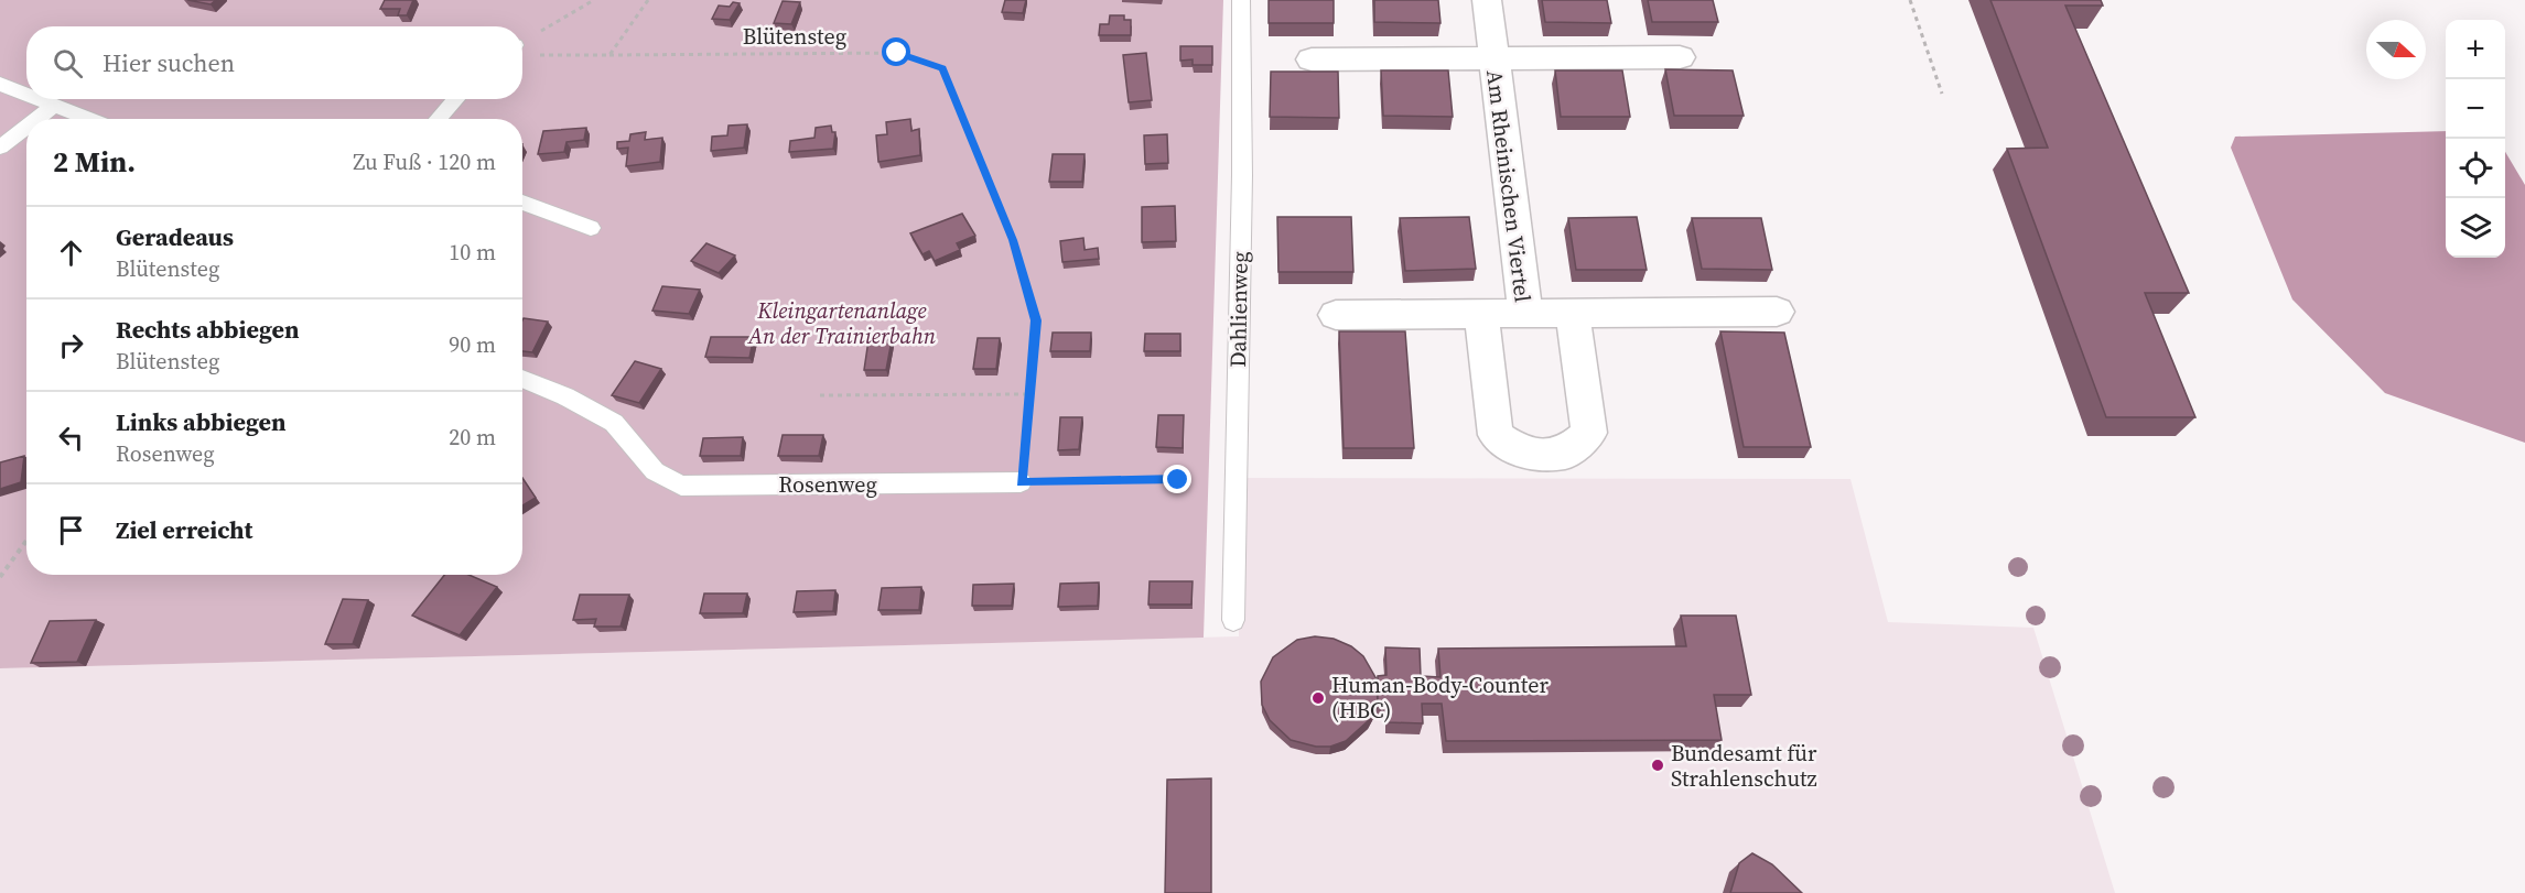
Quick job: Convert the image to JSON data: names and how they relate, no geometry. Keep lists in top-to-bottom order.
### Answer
{
  "streets": {
    "street": ["Am Rheinischen Viertel"],
    "lane": ["Dahlienweg", "Rosenweg"],
    "path": ["Blütensteg"]
  },
  "crossings": [
    ["Blütensteg", "Rosenweg"]
  ],
  "parks": ["Kleingartenanlage An der Trainierbahn"],
  "places": ["Human-Body-Counter (HBC)", "Bundesamt für Strahlenschutz"],
  "north": "right",
  "page": {
    "map_buttons": ["+", "−"],
    "search": "Hier suchen",
    "heading": ["2 Min.", "Zu Fuß · 120 m"],
    "list": [
      ["Geradeaus", "Blütensteg", "10 m"],
      ["Rechts abbiegen", "Blütensteg", "90 m"],
      ["Links abbiegen", "Rosenweg", "20 m"],
      "Ziel erreicht"
    ]
  }
}
